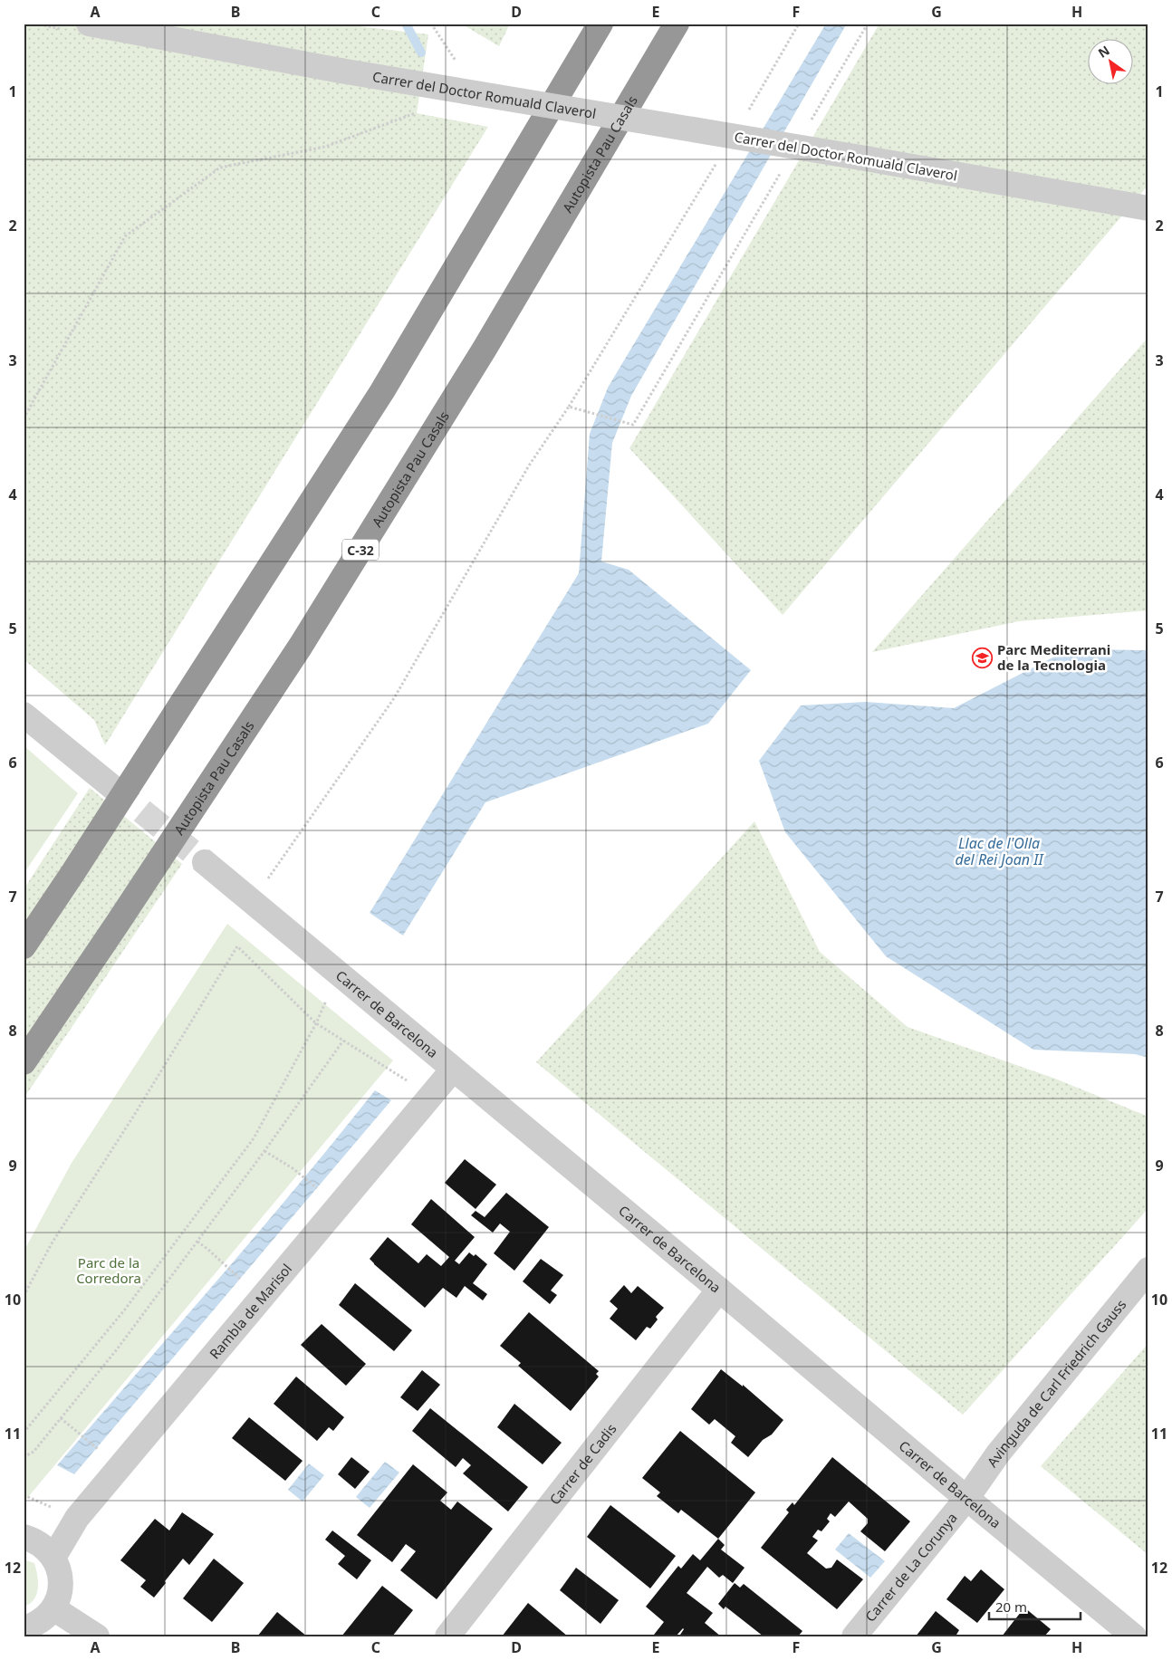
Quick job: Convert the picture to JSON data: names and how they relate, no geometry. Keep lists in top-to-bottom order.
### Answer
{
  "streets": {
    "highway": ["Autopista Pau Casals", "C-32"],
    "street": [
      "Carrer del Doctor Romuald Claverol",
      "Carrer de Barcelona",
      "Rambla de Marisol",
      "Avinguda de Carl Friedrich Gauss",
      "Carrer de Cadis",
      "Carrer de La Corunya"
    ]
  },
  "crossings": [
    ["Carrer de Barcelona", "Rambla de Marisol"],
    ["Carrer de Barcelona", "Avinguda de Carl Friedrich Gauss"],
    ["Carrer de Barcelona", "Carrer de Cadis"],
    ["Carrer de Barcelona", "Carrer de La Corunya"],
    ["Avinguda de Carl Friedrich Gauss", "Carrer de La Corunya"]
  ],
  "water": ["Llac de l'Olla del Rei Joan II"],
  "parks": ["Parc de la Corredora"],
  "places": {
    "school or university": ["Parc Mediterrani de la Tecnologia"]
  },
  "scale_bar": "20 m",
  "north": "top left",
  "grid": {
    "columns": [
      "A",
      "B",
      "C",
      "D",
      "E",
      "F",
      "G",
      "H"
    ],
    "rows": [
      "1",
      "2",
      "3",
      "4",
      "5",
      "6",
      "7",
      "8",
      "9",
      "10",
      "11",
      "12"
    ]
  }
}
